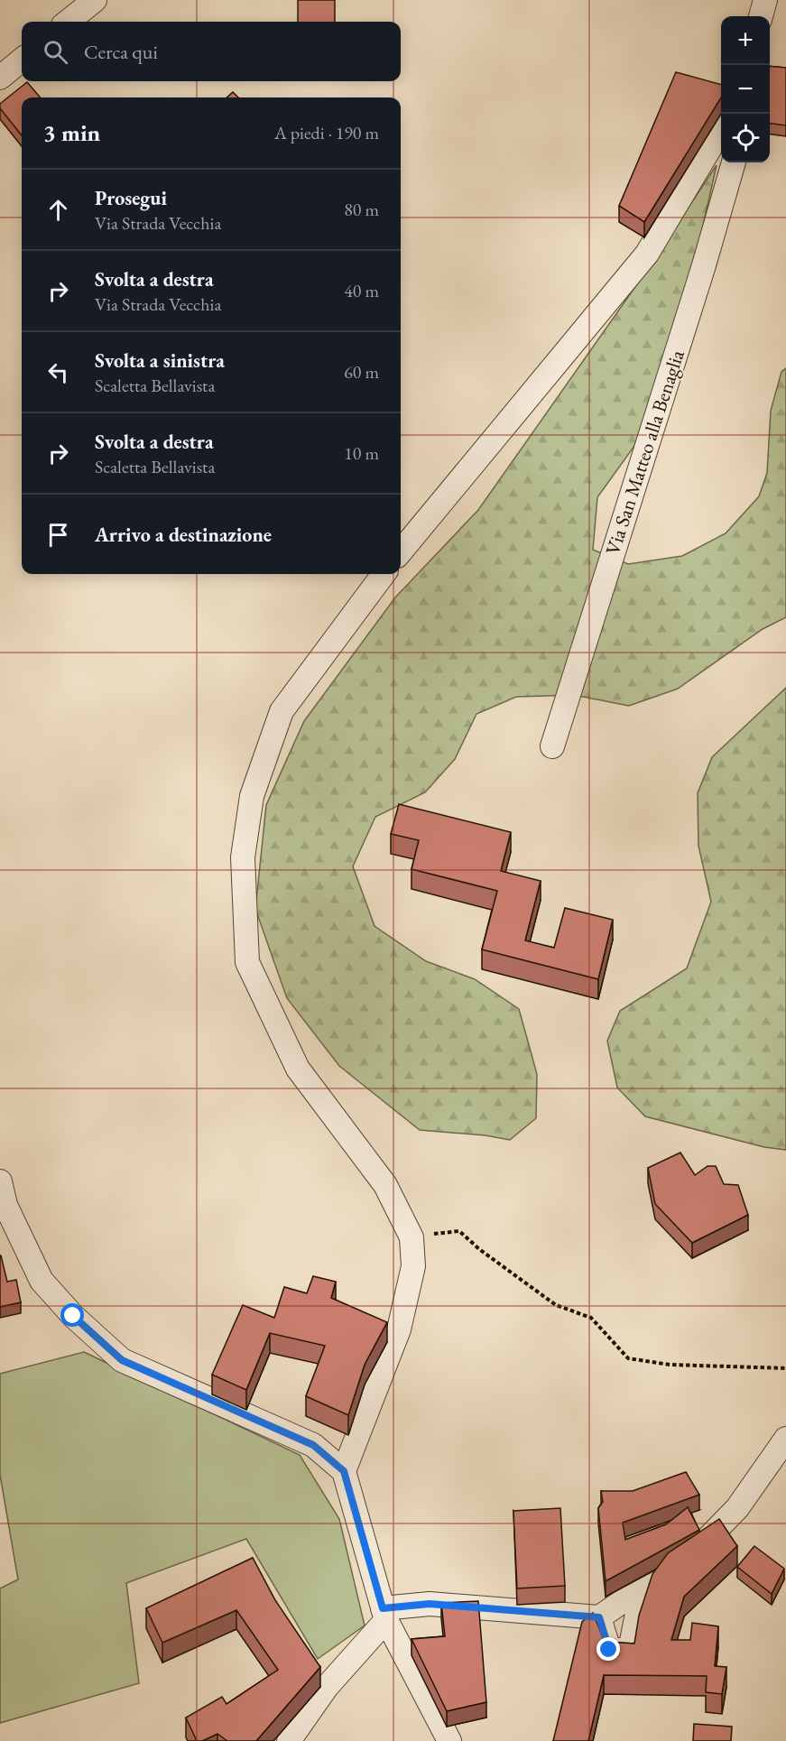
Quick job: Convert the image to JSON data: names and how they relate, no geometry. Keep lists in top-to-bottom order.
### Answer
{
  "streets": {
    "street": ["Via San Matteo alla Benaglia"]
  },
  "page": {
    "map_buttons": ["+", "−"],
    "search": "Cerca qui",
    "heading": ["3 min", "A piedi · 190 m"],
    "list": [
      ["Prosegui", "Via Strada Vecchia", "80 m"],
      ["Svolta a destra", "Via Strada Vecchia", "40 m"],
      ["Svolta a sinistra", "Scaletta Bellavista", "60 m"],
      ["Svolta a destra", "Scaletta Bellavista", "10 m"],
      "Arrivo a destinazione"
    ]
  }
}
